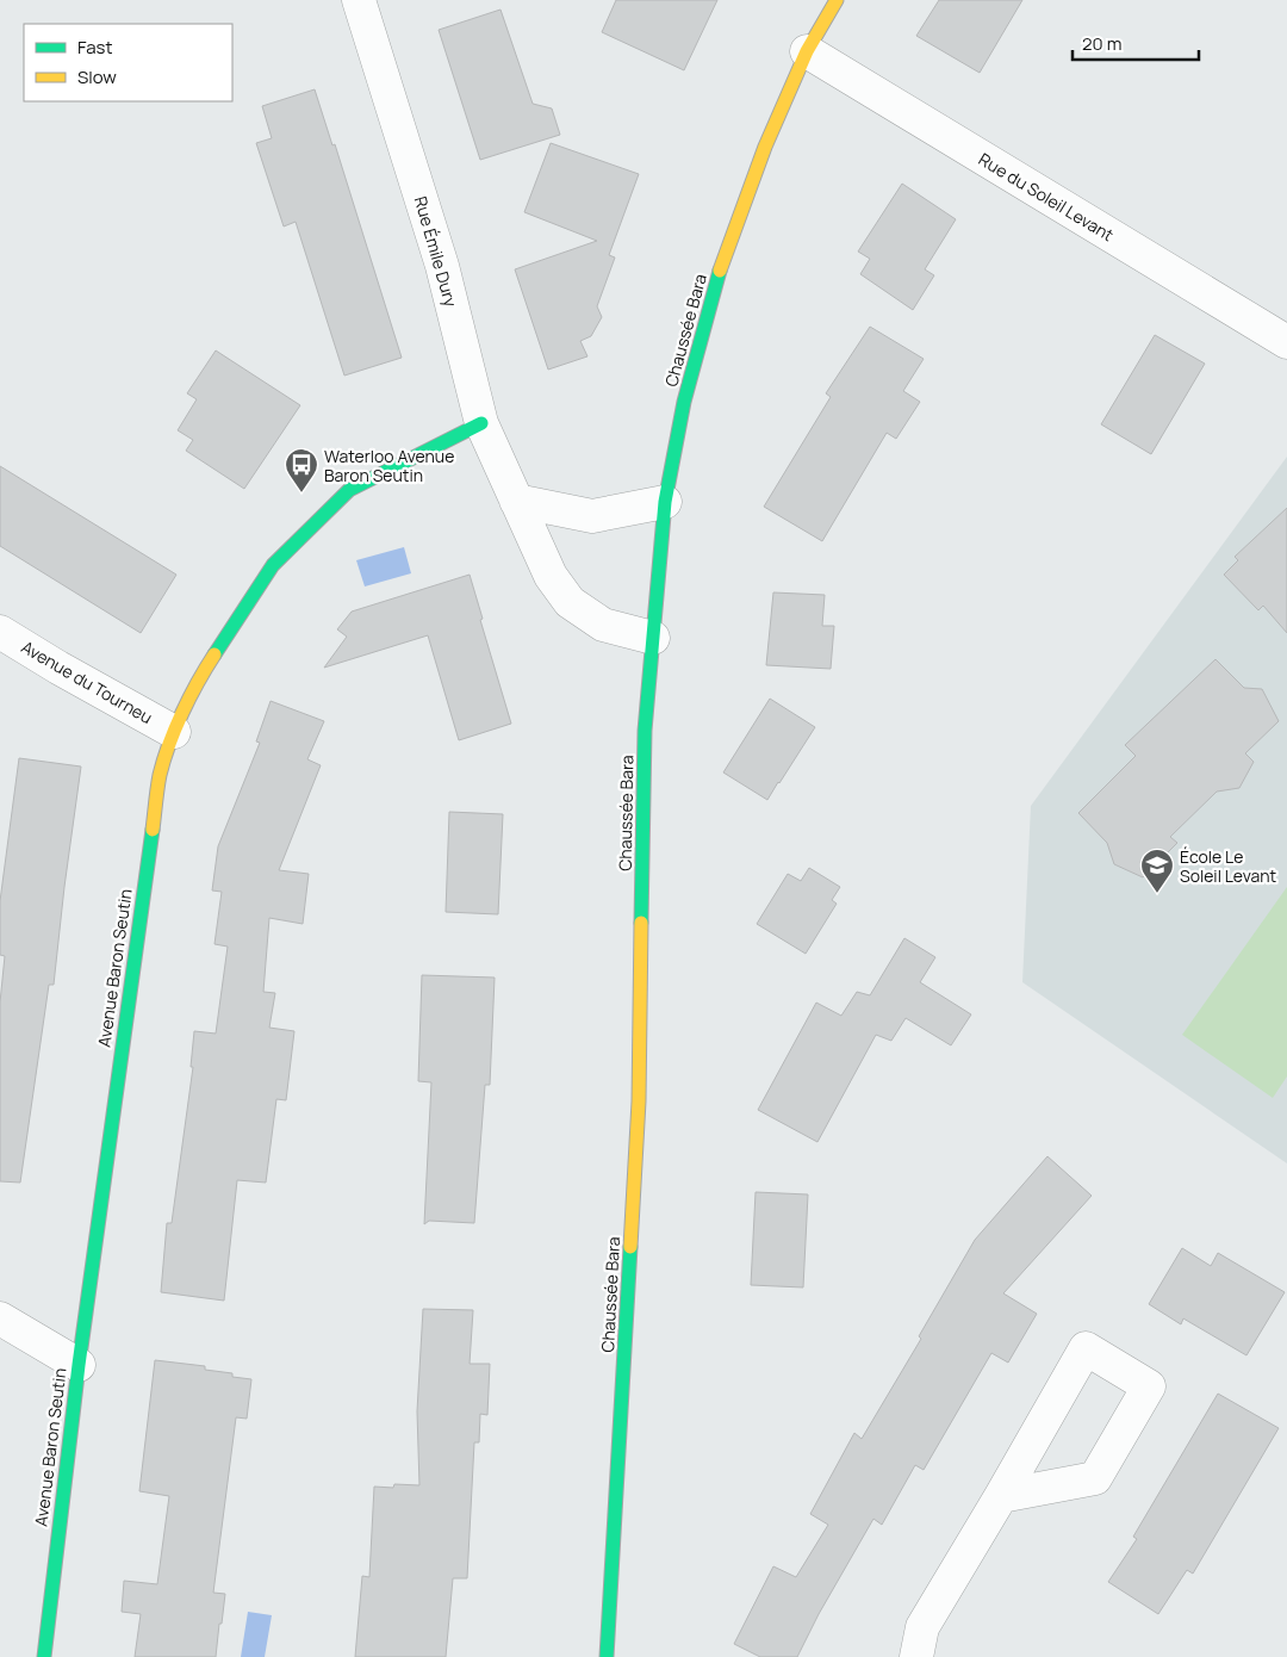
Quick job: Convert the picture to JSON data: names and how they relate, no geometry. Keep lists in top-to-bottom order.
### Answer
{
  "streets": {
    "main road": ["Chaussée Bara", "Avenue Baron Seutin"],
    "street": ["Rue du Soleil Levant", "Rue Émile Dury", "Avenue du Tourneu"]
  },
  "crossings": [
    ["Rue du Soleil Levant", "Chaussée Bara"],
    ["Rue Émile Dury", "Chaussée Bara"],
    ["Rue Émile Dury", "Avenue Baron Seutin"],
    ["Avenue du Tourneu", "Avenue Baron Seutin"]
  ],
  "places": {
    "bus stop": ["Waterloo Avenue Baron Seutin"],
    "school or university": ["École Le Soleil Levant"]
  },
  "legend": ["Fast", "Slow"],
  "scale_bar": "20 m"
}
